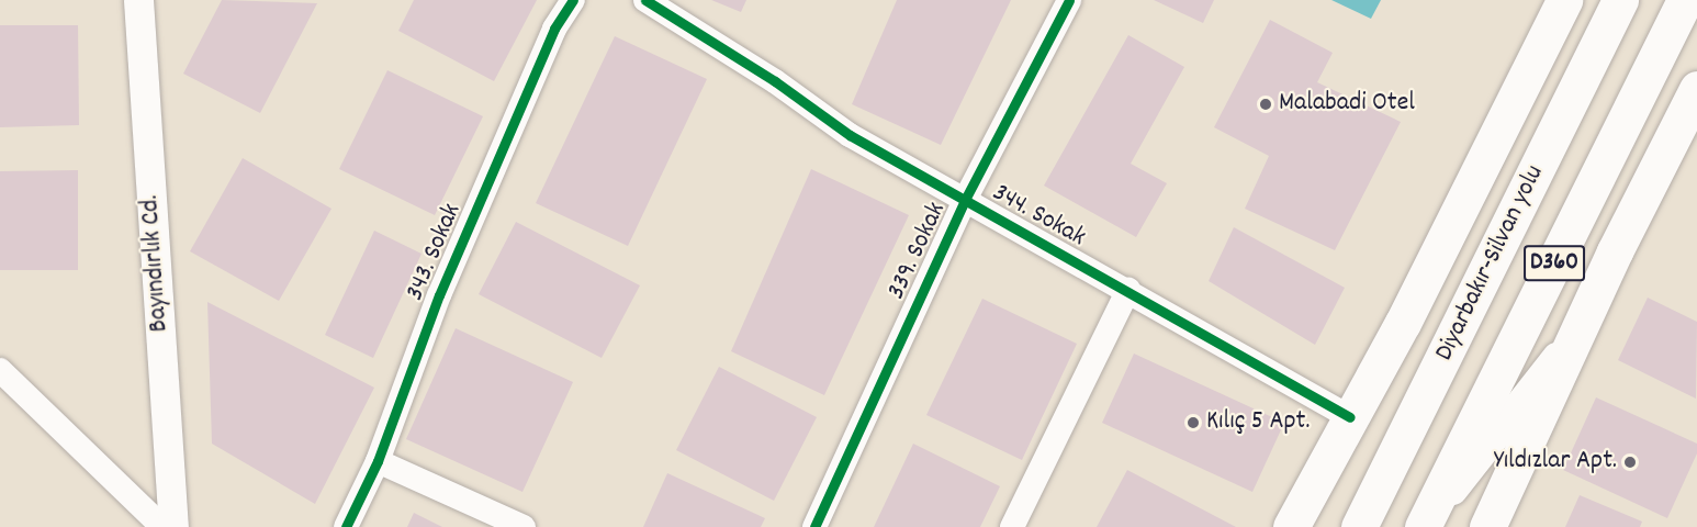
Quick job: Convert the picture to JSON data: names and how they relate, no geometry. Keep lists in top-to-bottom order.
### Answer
{
  "streets": {
    "highway": ["Diyarbakır-Silvan yolu", "D360"],
    "street": [
      "344. Sokak",
      "339. Sokak",
      "343. Sokak",
      "Bayındırlık Cd."
    ]
  },
  "crossings": [
    ["344. Sokak", "339. Sokak"]
  ],
  "places": ["Malabadi Otel", "Kılıç 5 Apt.", "Yıldızlar Apt."]
}
